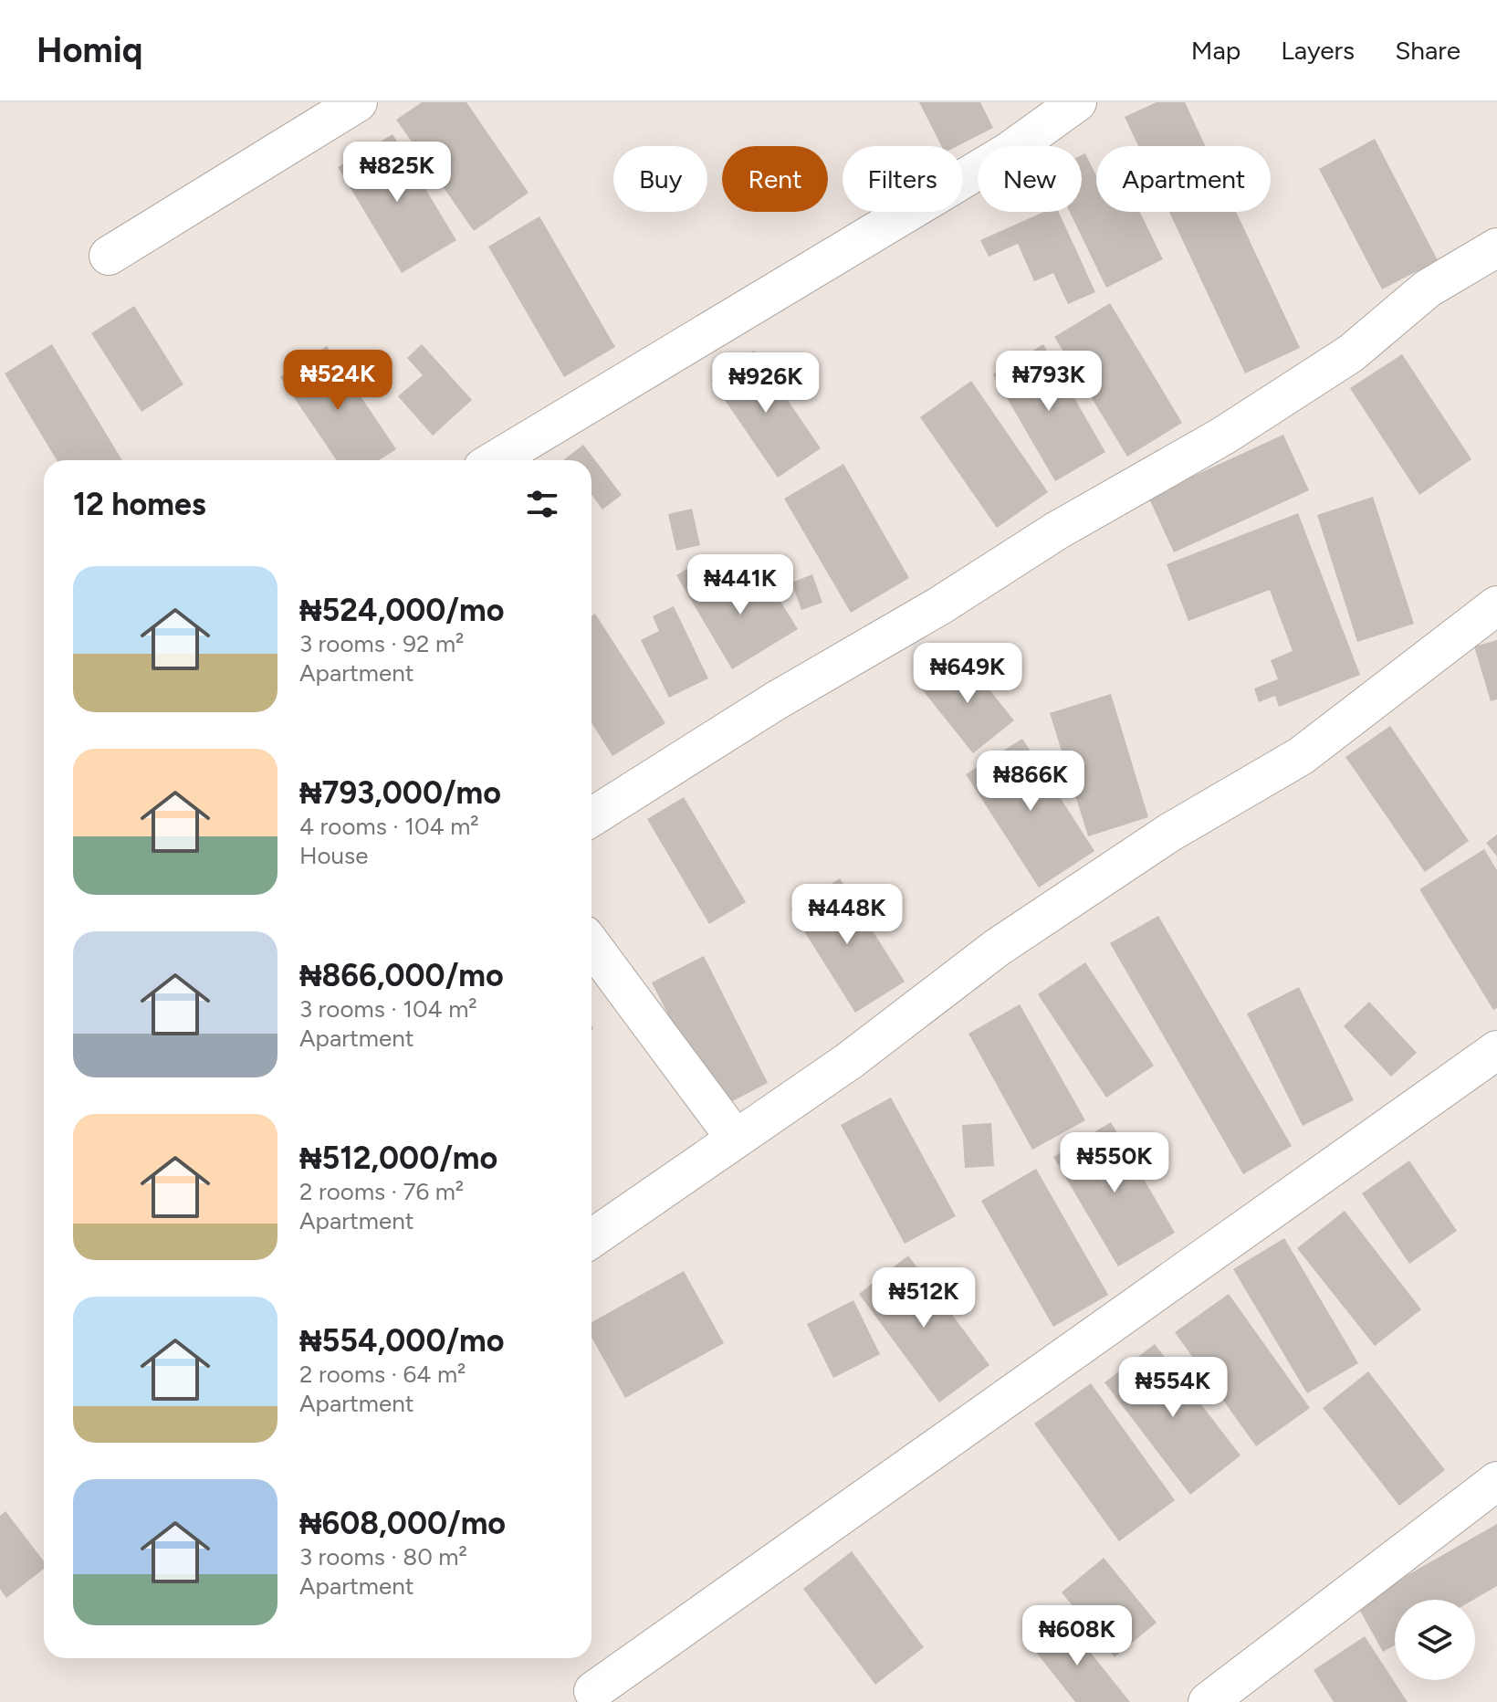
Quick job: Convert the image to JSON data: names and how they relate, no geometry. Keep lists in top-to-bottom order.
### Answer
{
  "page": {
    "header": "Homiq",
    "nav": ["Map", "Layers", "Share"],
    "price": [
      "₦825K",
      "₦524K",
      "₦793K",
      "₦926K",
      "₦441K",
      "₦649K",
      "₦866K",
      "₦448K",
      "₦550K",
      "₦512K",
      "₦554K",
      "₦608K"
    ],
    "chip": [
      "Buy",
      "Rent",
      "Filters",
      "New",
      "Apartment"
    ],
    "heading": "12 homes",
    "list": [
      {
        "name": "₦524,000/mo",
        "note": "3 rooms · 92 m² · Apartment"
      },
      {
        "name": "₦793,000/mo",
        "note": "4 rooms · 104 m² · House"
      },
      {
        "name": "₦866,000/mo",
        "note": "3 rooms · 104 m² · Apartment"
      },
      {
        "name": "₦512,000/mo",
        "note": "2 rooms · 76 m² · Apartment"
      },
      {
        "name": "₦554,000/mo",
        "note": "2 rooms · 64 m² · Apartment"
      },
      {
        "name": "₦608,000/mo",
        "note": "3 rooms · 80 m² · Apartment"
      }
    ]
  }
}
